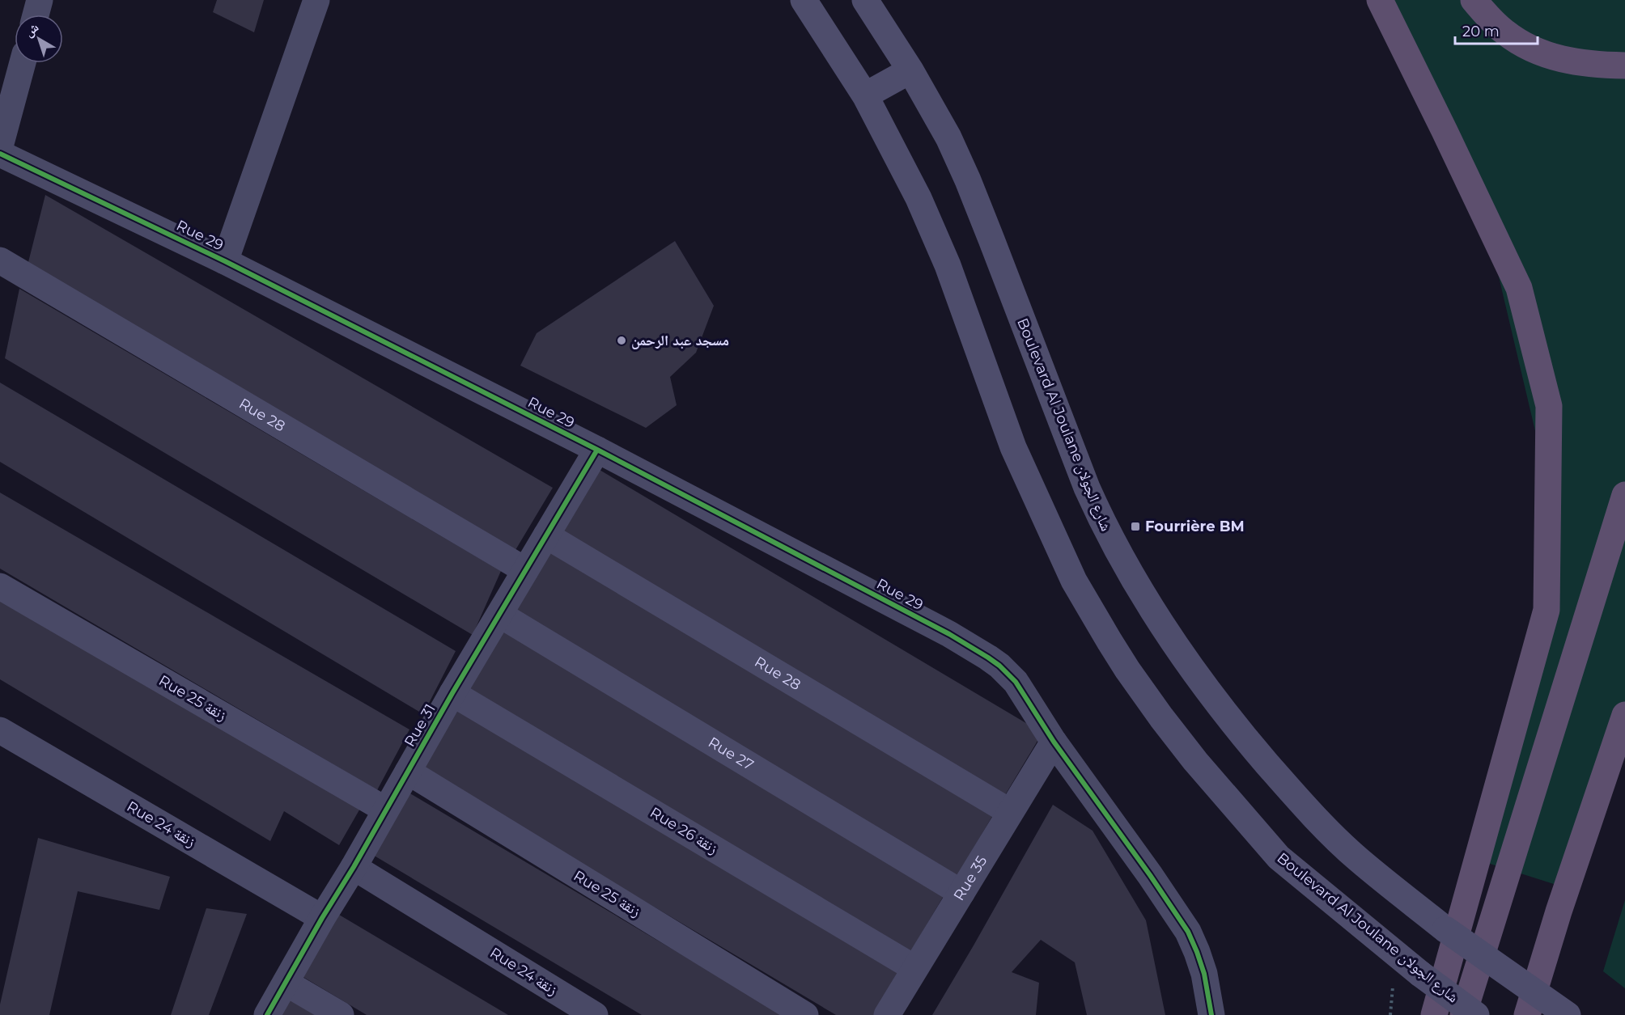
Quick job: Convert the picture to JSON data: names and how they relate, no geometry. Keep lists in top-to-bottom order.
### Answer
{
  "streets": {
    "main road": ["Boulevard Al Joulane شارع الجولان"],
    "street": [
      "Rue 29",
      "Rue 28",
      "Rue 25 زنقة",
      "Rue 31",
      "Rue 27",
      "Rue 24 زنقة",
      "Rue 26 زنقة",
      "Rue 35"
    ]
  },
  "crossings": [
    ["Rue 29", "Rue 31"],
    ["Rue 29", "Rue 35"],
    ["Rue 28", "Rue 31"],
    ["Rue 28", "Rue 35"],
    ["Rue 25 زنقة", "Rue 31"],
    ["Rue 31", "Rue 27"],
    ["Rue 31", "Rue 24 زنقة"],
    ["Rue 31", "Rue 26 زنقة"],
    ["Rue 27", "Rue 35"],
    ["Rue 26 زنقة", "Rue 35"]
  ],
  "places": {
    "other": ["مسجد عبد الرحمن"],
    "transit": ["Fourrière BM"]
  },
  "scale_bar": "20 m",
  "north": "top left"
}
